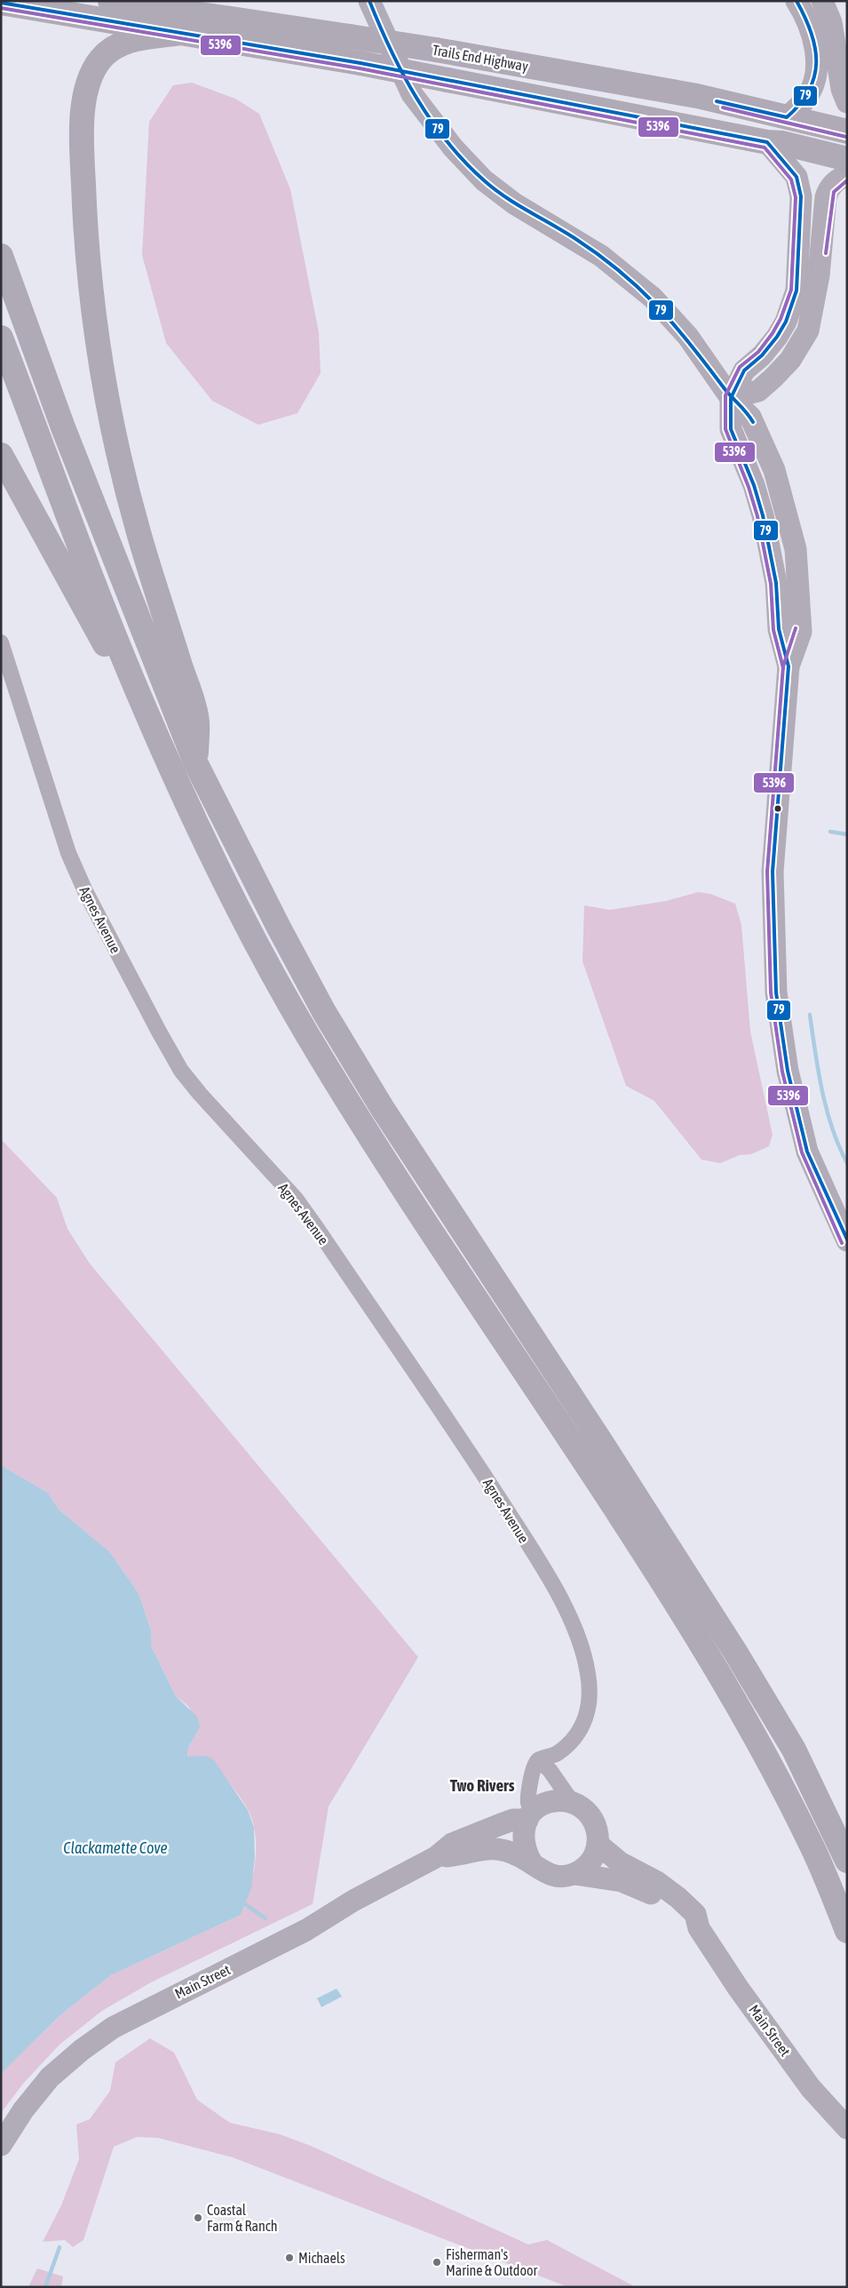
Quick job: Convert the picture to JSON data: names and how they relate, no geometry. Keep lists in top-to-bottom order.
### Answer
{
  "streets": {
    "highway": ["Trails End Highway"],
    "main road": ["Main Street"],
    "street": ["Agnes Avenue"]
  },
  "districts": ["Two Rivers"],
  "water": ["Clackamette Cove"],
  "places": ["Coastal Farm & Ranch", "Michaels", "Fisherman's Marine & Outdoor"],
  "lines": ["transit line 79", "transit line 5396"]
}
